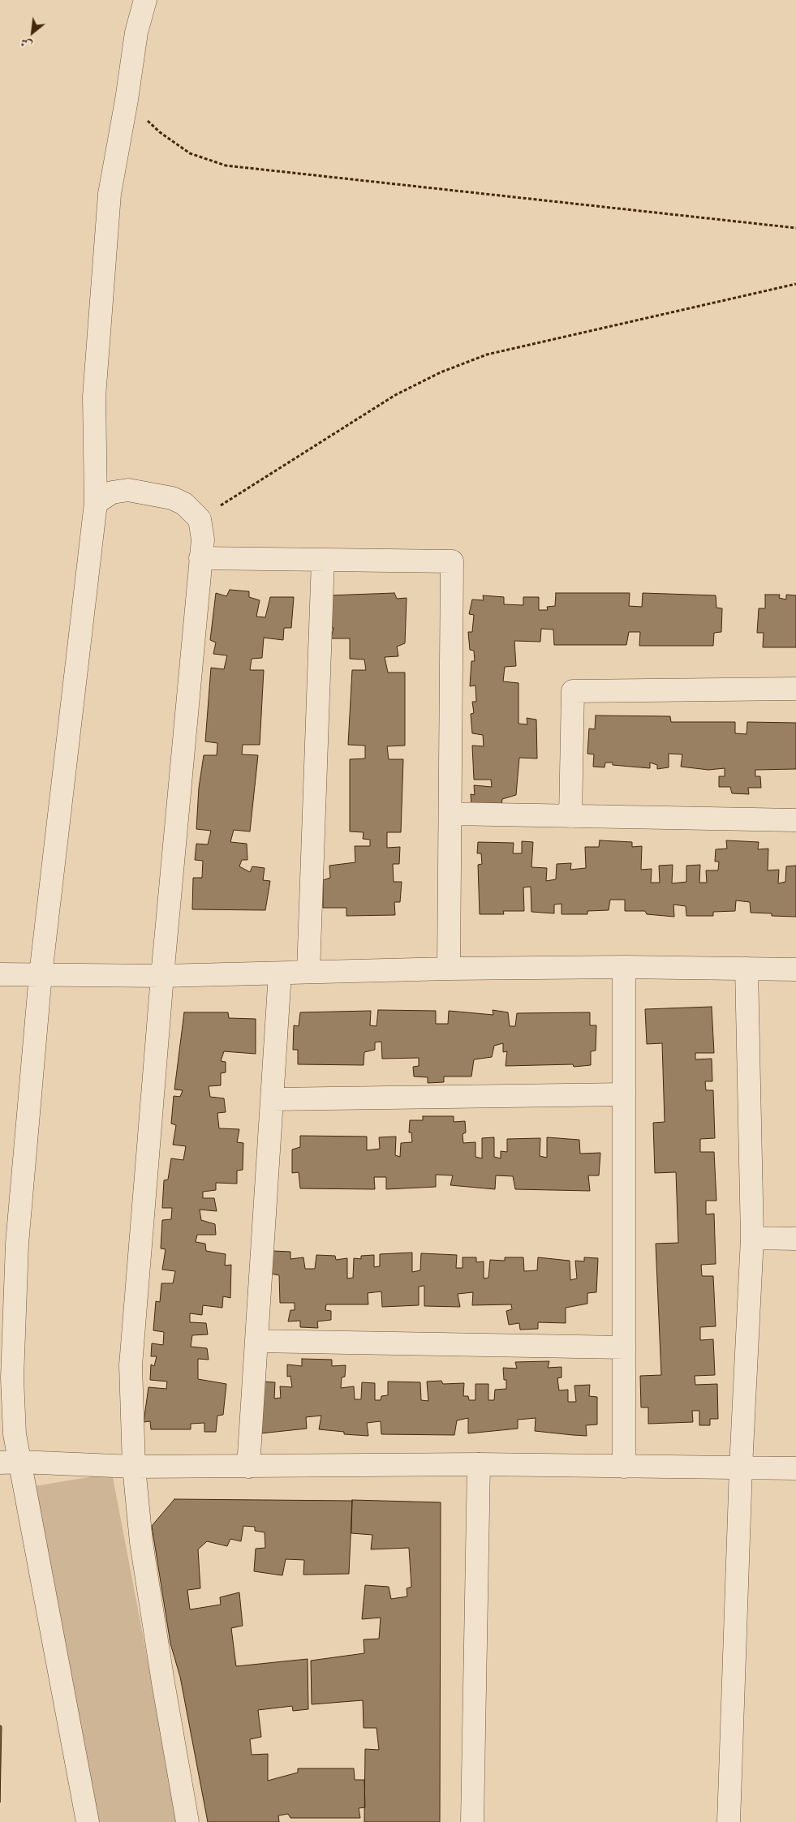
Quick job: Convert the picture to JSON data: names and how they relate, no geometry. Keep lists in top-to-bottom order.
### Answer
{
  "north": "bottom left"
}
